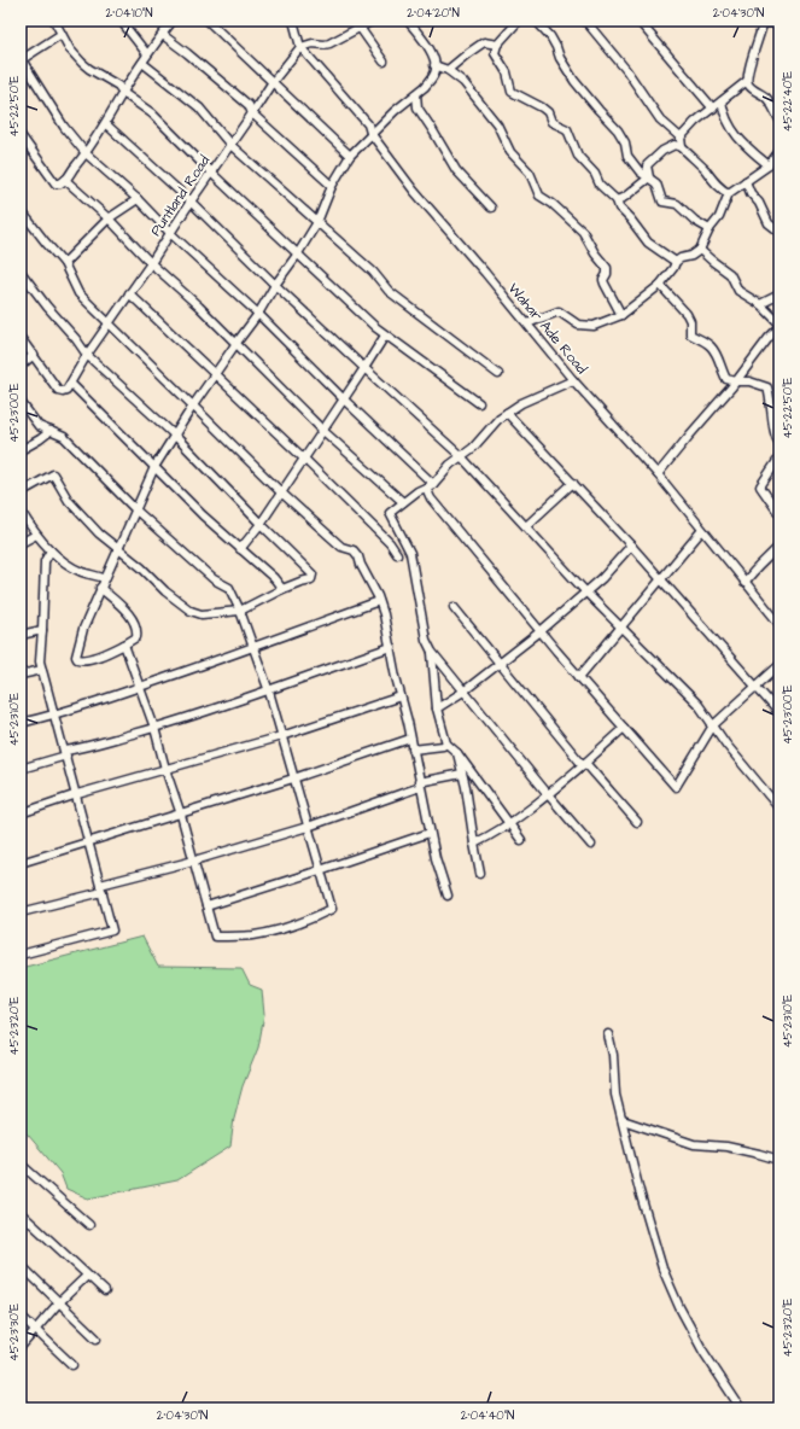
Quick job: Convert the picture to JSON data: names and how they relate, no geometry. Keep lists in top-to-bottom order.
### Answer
{
  "streets": {
    "street": ["Puntland Road", "Wahar Ade Road"]
  },
  "crossings": [
    ["Puntland Road", "Wahar Ade Road"]
  ],
  "coordinates": [
    "2°04'10\"N",
    "2°04'20\"N",
    "2°04'30\"N",
    "45°22'40\"E",
    "45°22'50\"E",
    "45°23'00\"E",
    "45°23'10\"E",
    "45°23'20\"E",
    "45°23'30\"E",
    "2°04'40\"N"
  ]
}
